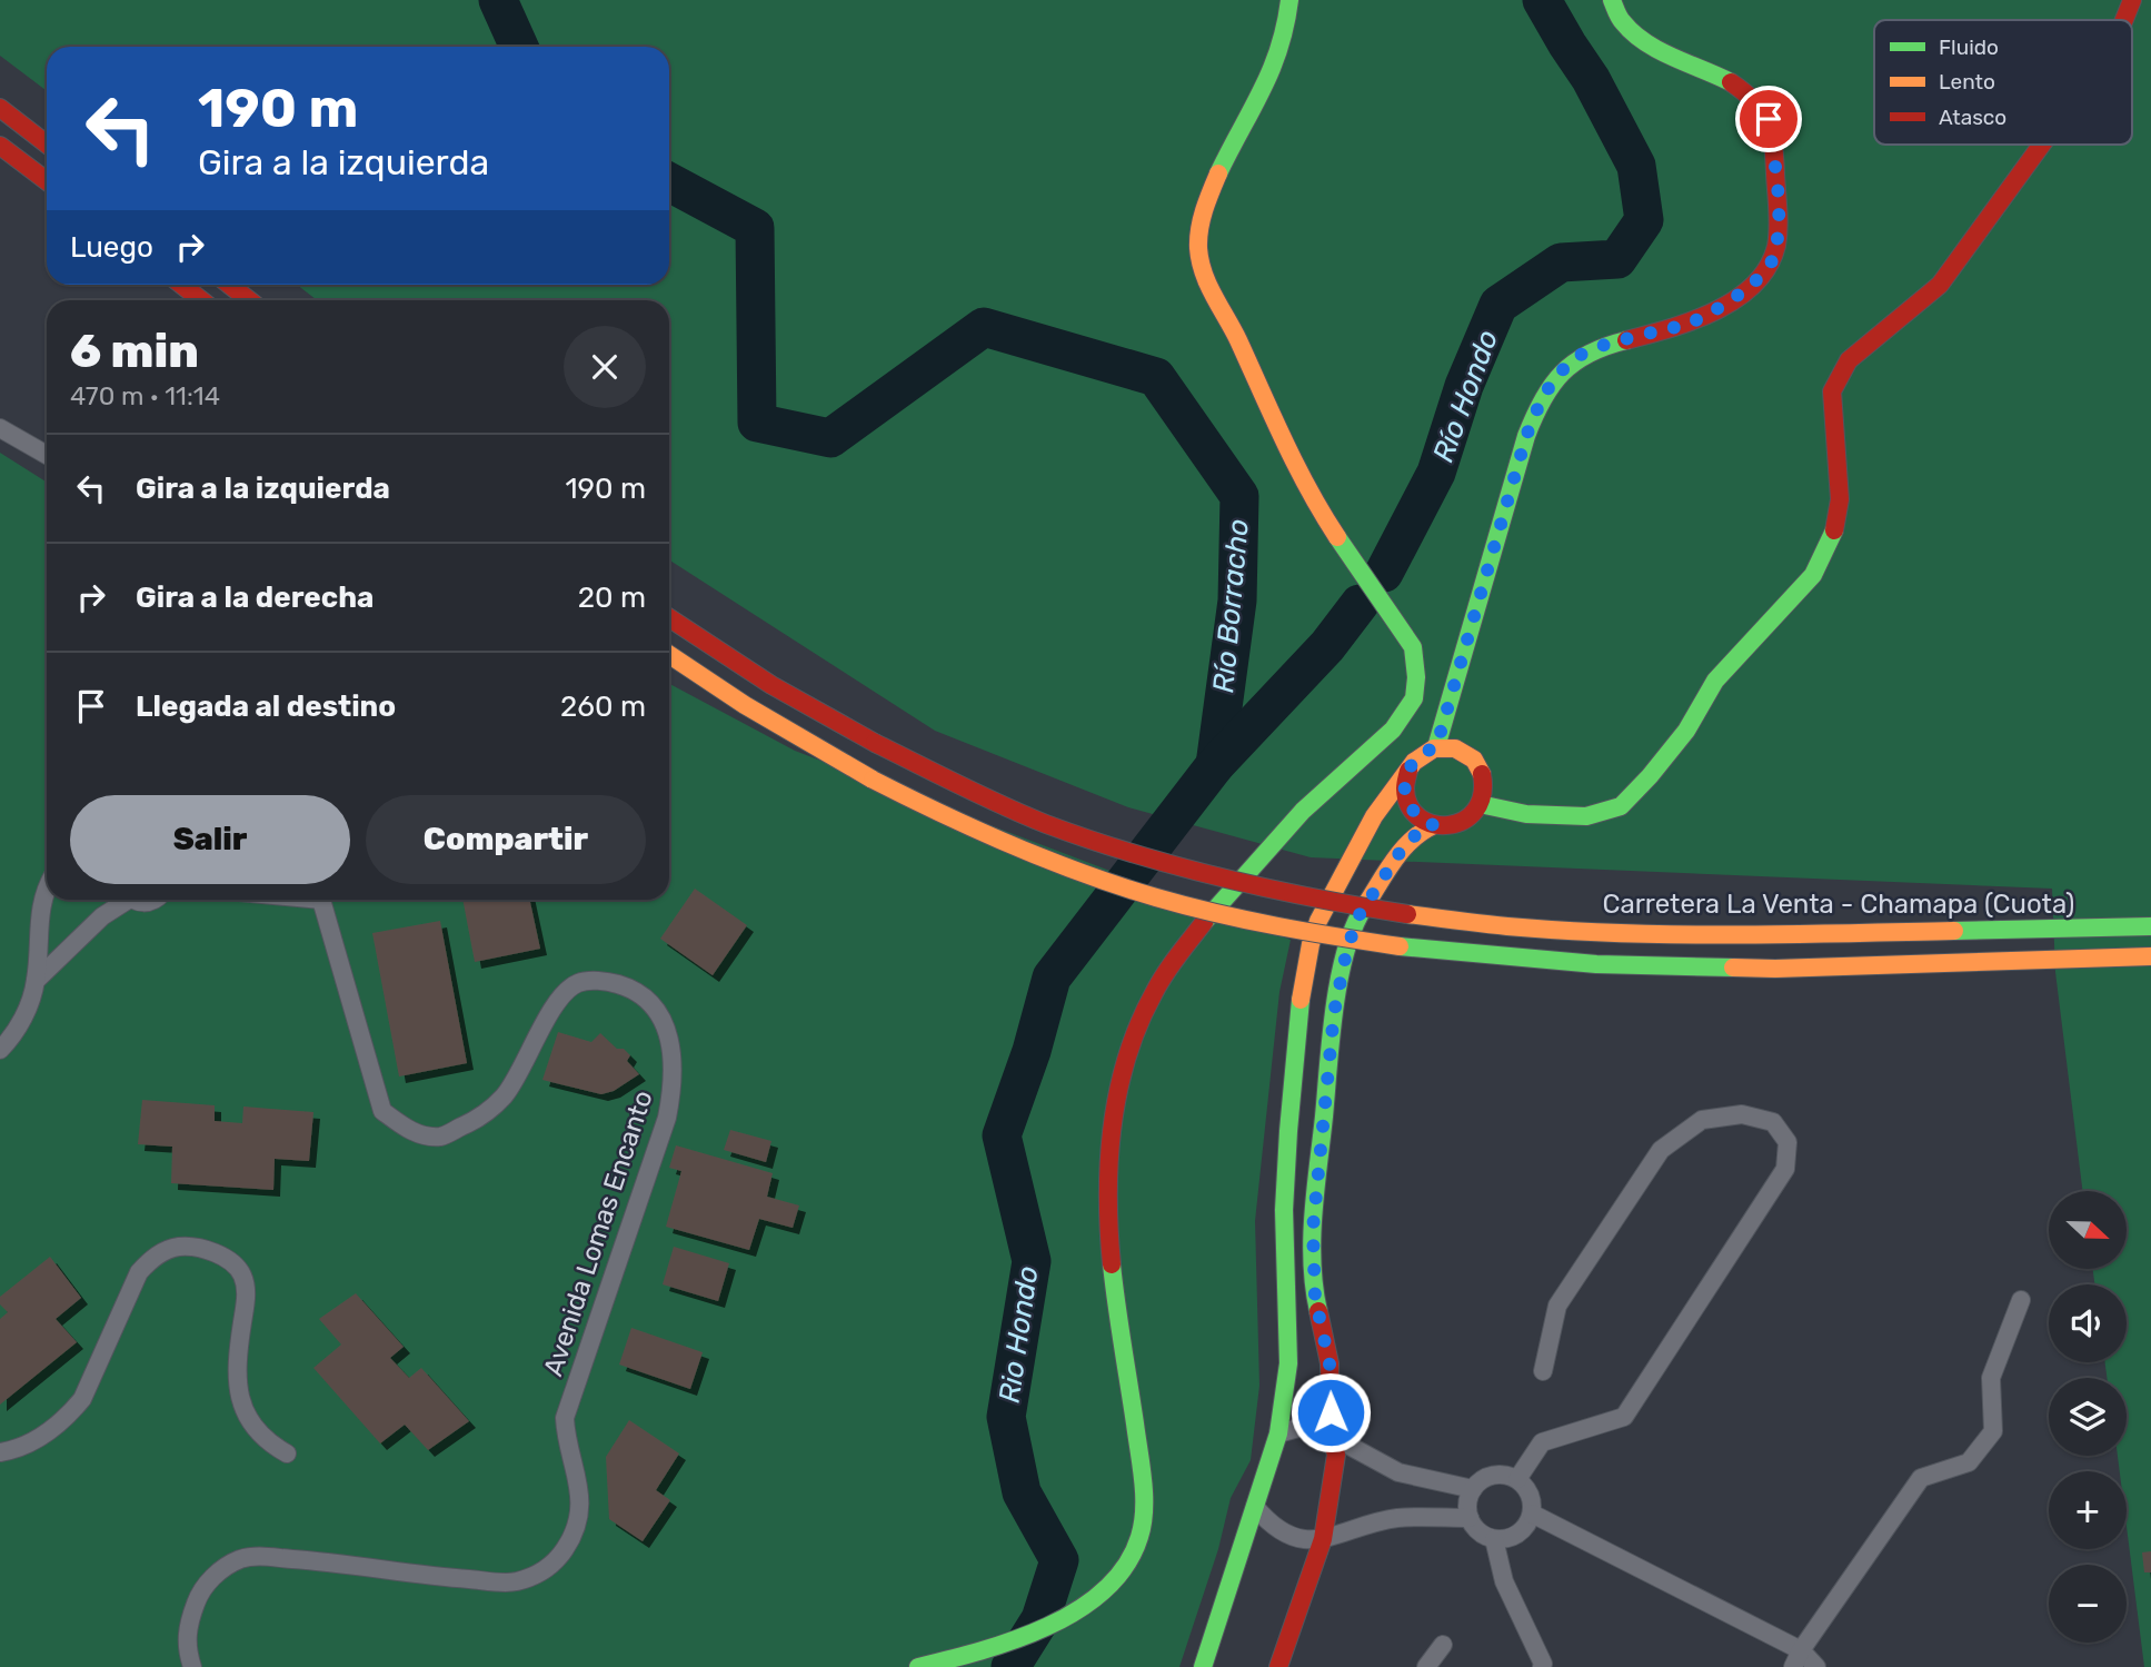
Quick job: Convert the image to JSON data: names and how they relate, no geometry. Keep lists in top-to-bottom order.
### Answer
{
  "streets": {
    "main road": ["Carretera La Venta - Chamapa (Cuota)"],
    "street": ["Avenida Lomas Encanto"]
  },
  "water": ["Río Hondo", "Río Borracho", "Rio Hondo"],
  "legend": ["Fluido", "Lento", "Atasco"],
  "north": "right",
  "page": {
    "turn": ["190 m", "Gira a la izquierda"],
    "then": "Luego",
    "heading": ["6 min", "470 m · 11:14"],
    "list": [
      {
        "name": "Gira a la izquierda",
        "value": "190 m"
      },
      {
        "name": "Gira a la derecha",
        "value": "20 m"
      },
      {
        "name": "Llegada al destino",
        "value": "260 m"
      }
    ],
    "buttons": ["Salir", "Compartir"],
    "map_buttons": ["+", "−"]
  }
}
